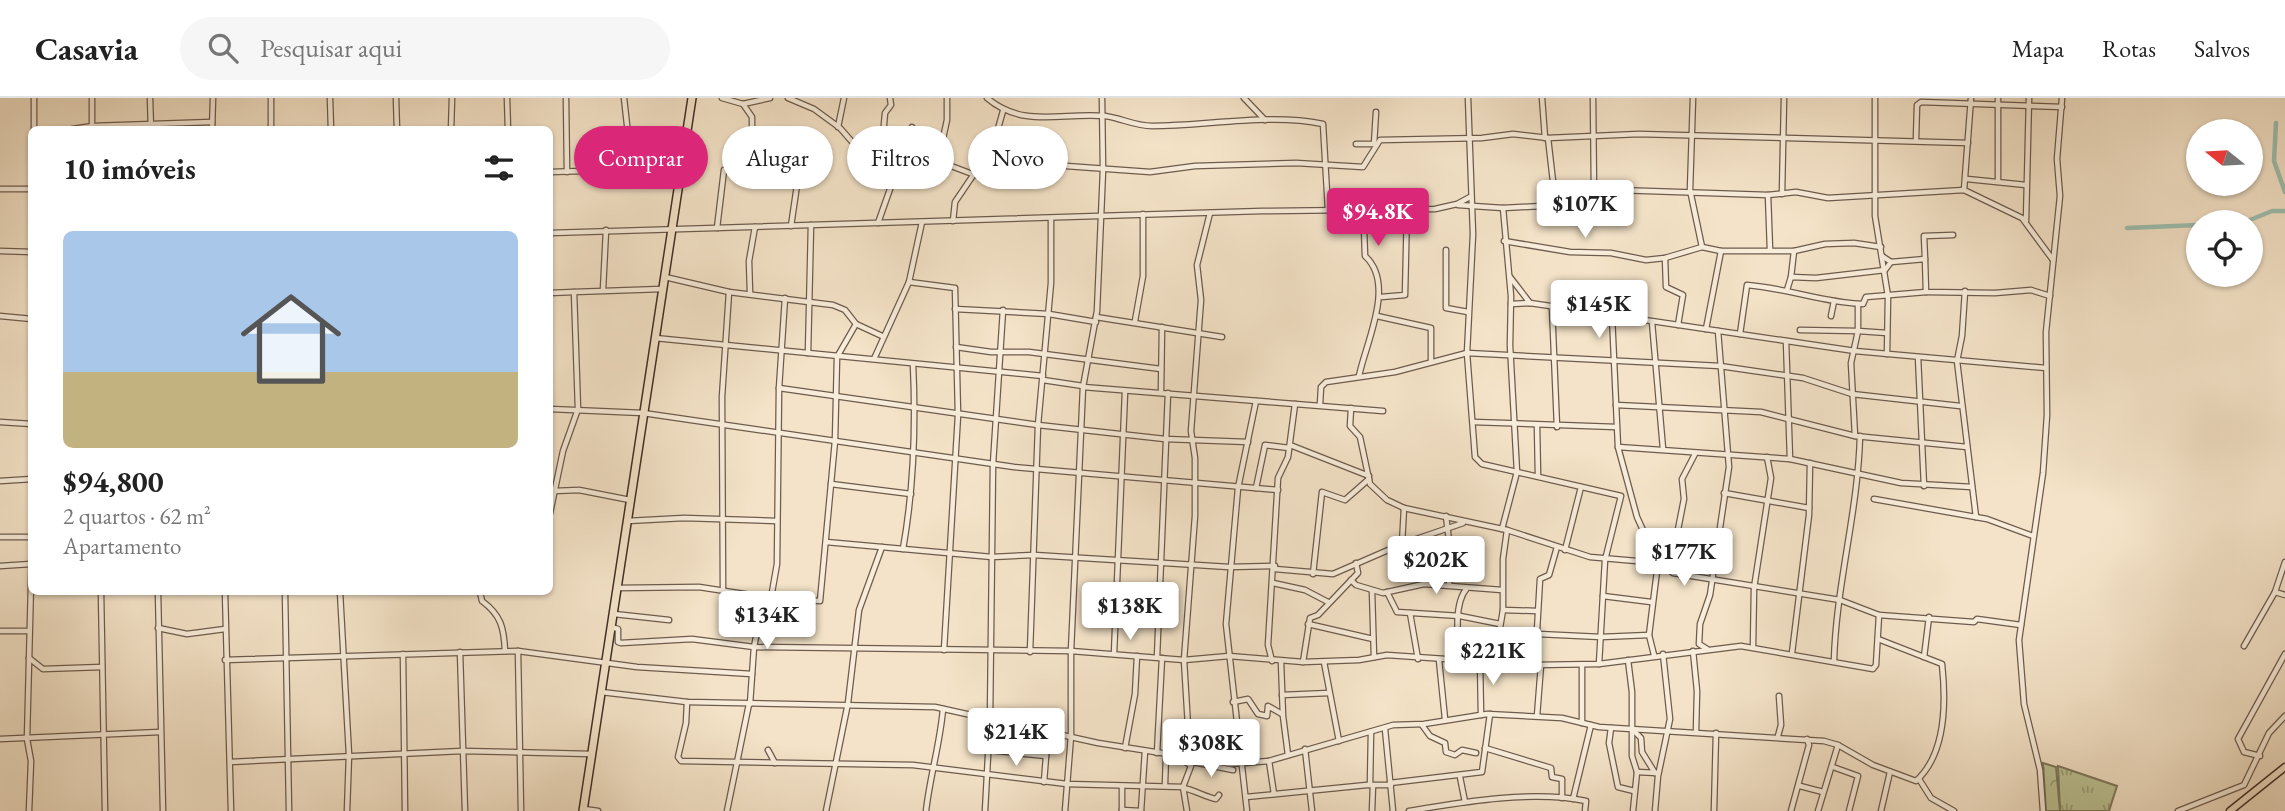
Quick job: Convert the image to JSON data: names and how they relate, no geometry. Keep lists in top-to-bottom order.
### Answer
{
  "north": "left",
  "page": {
    "header": "Casavia",
    "search": "Pesquisar aqui",
    "nav": ["Mapa", "Rotas", "Salvos"],
    "chip": [
      "Comprar",
      "Alugar",
      "Filtros",
      "Novo"
    ],
    "heading": "10 imóveis",
    "price": [
      "$107K",
      "$94.8K",
      "$145K",
      "$177K",
      "$202K",
      "$138K",
      "$134K",
      "$221K",
      "$214K",
      "$308K"
    ],
    "list": [
      {
        "name": "$94,800",
        "note": "2 quartos · 62 m² · Apartamento"
      }
    ]
  }
}
